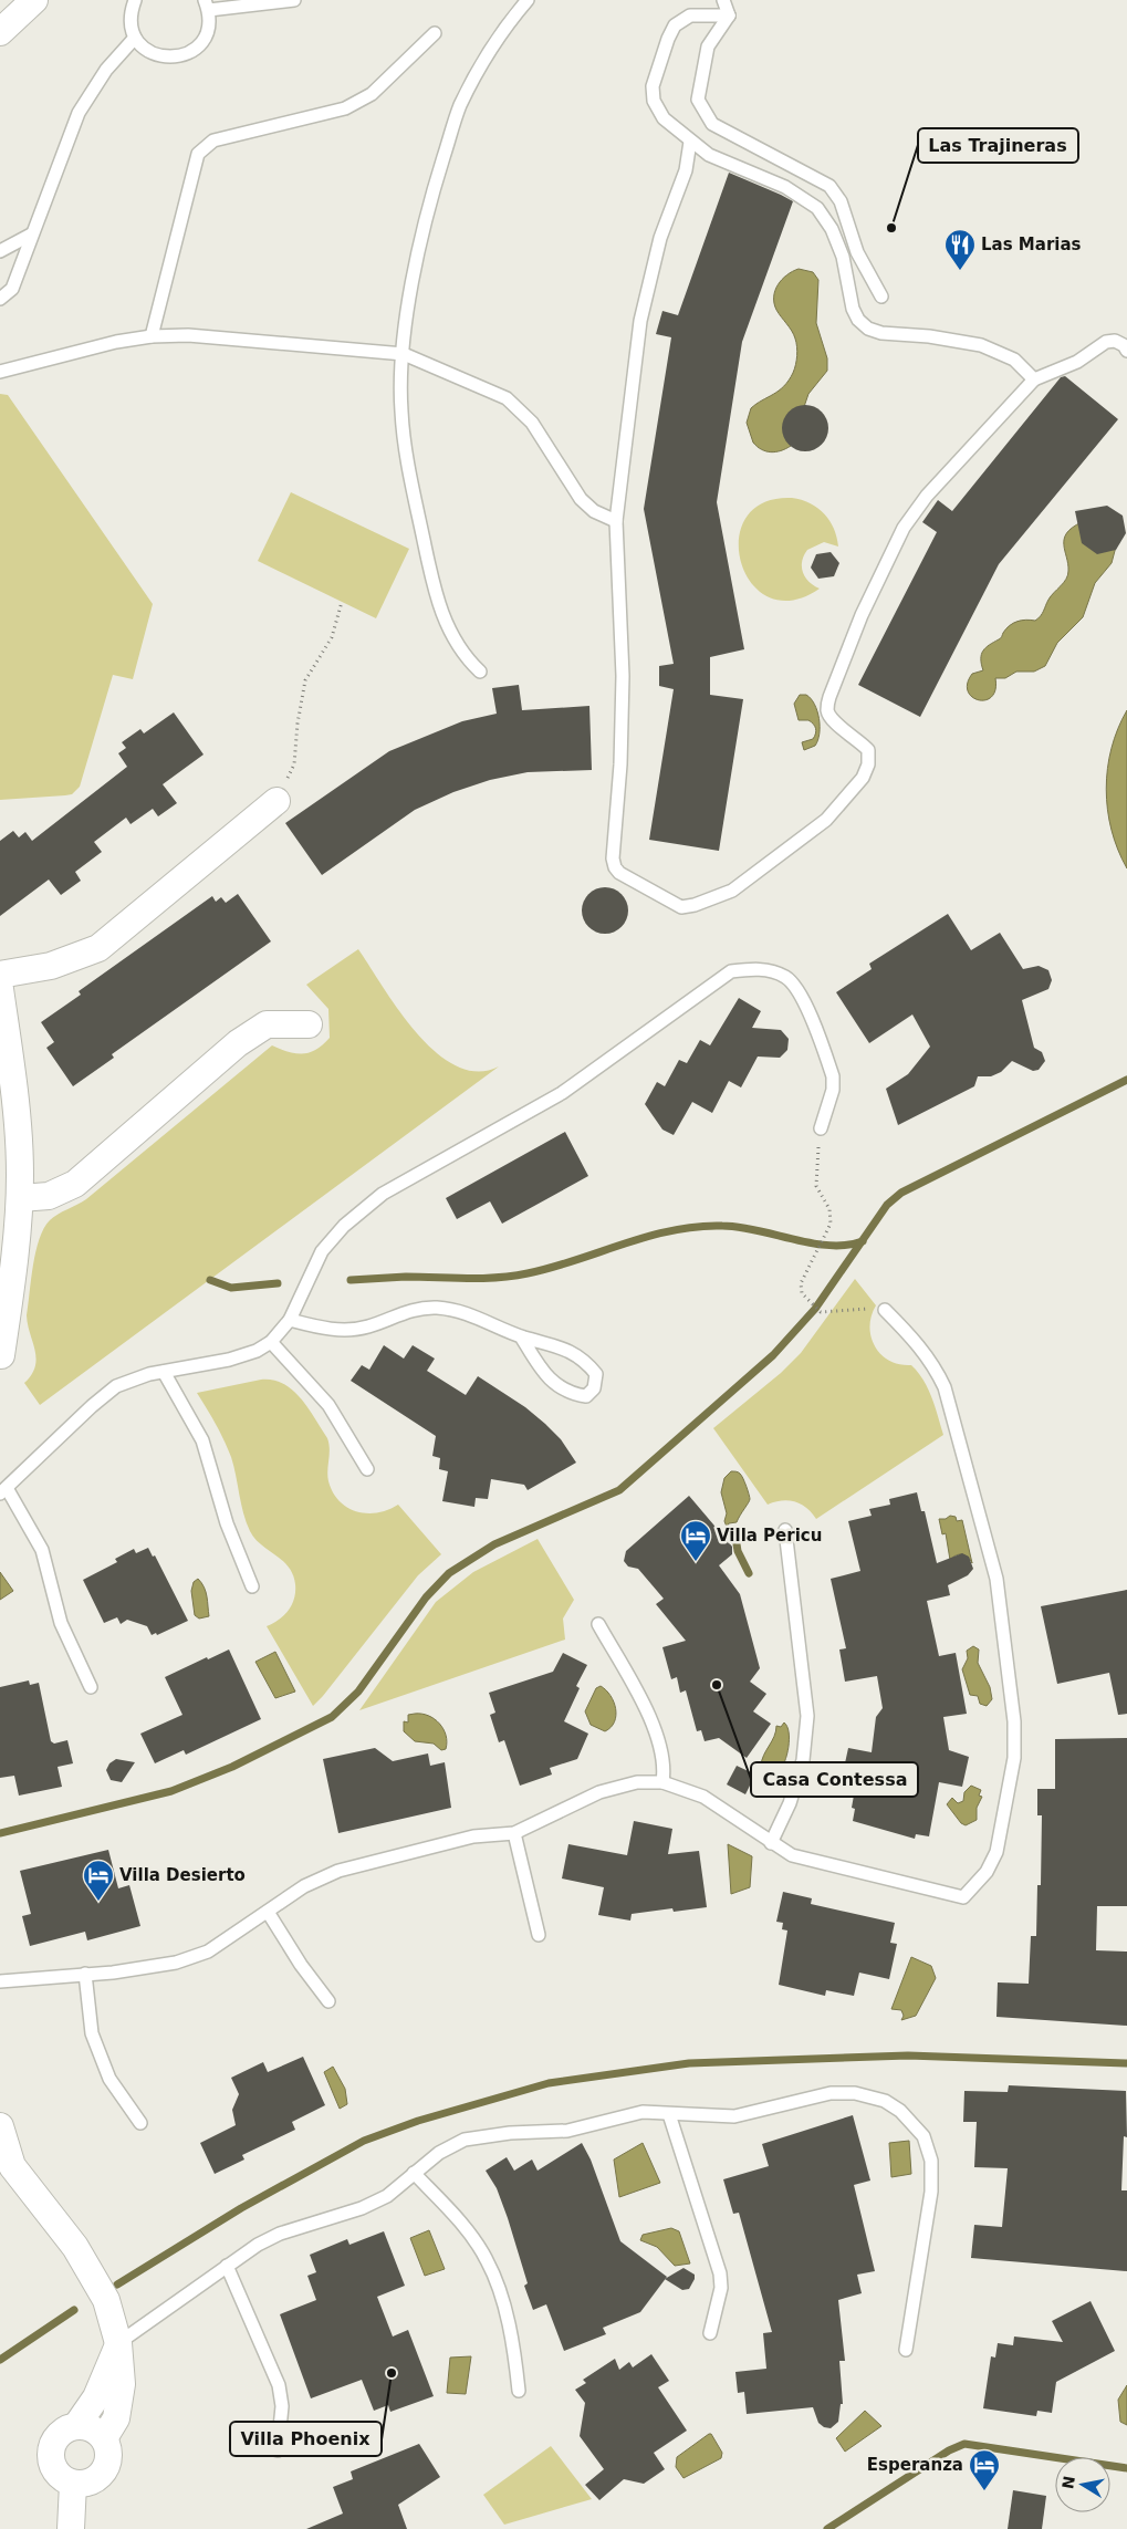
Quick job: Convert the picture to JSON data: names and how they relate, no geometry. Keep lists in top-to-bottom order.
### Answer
{
  "places": {
    "other": ["Las Trajineras", "Casa Contessa", "Villa Phoenix"],
    "restaurant": ["Las Marias"],
    "hotel": ["Villa Pericu", "Villa Desierto", "Esperanza"]
  },
  "north": "left"
}
